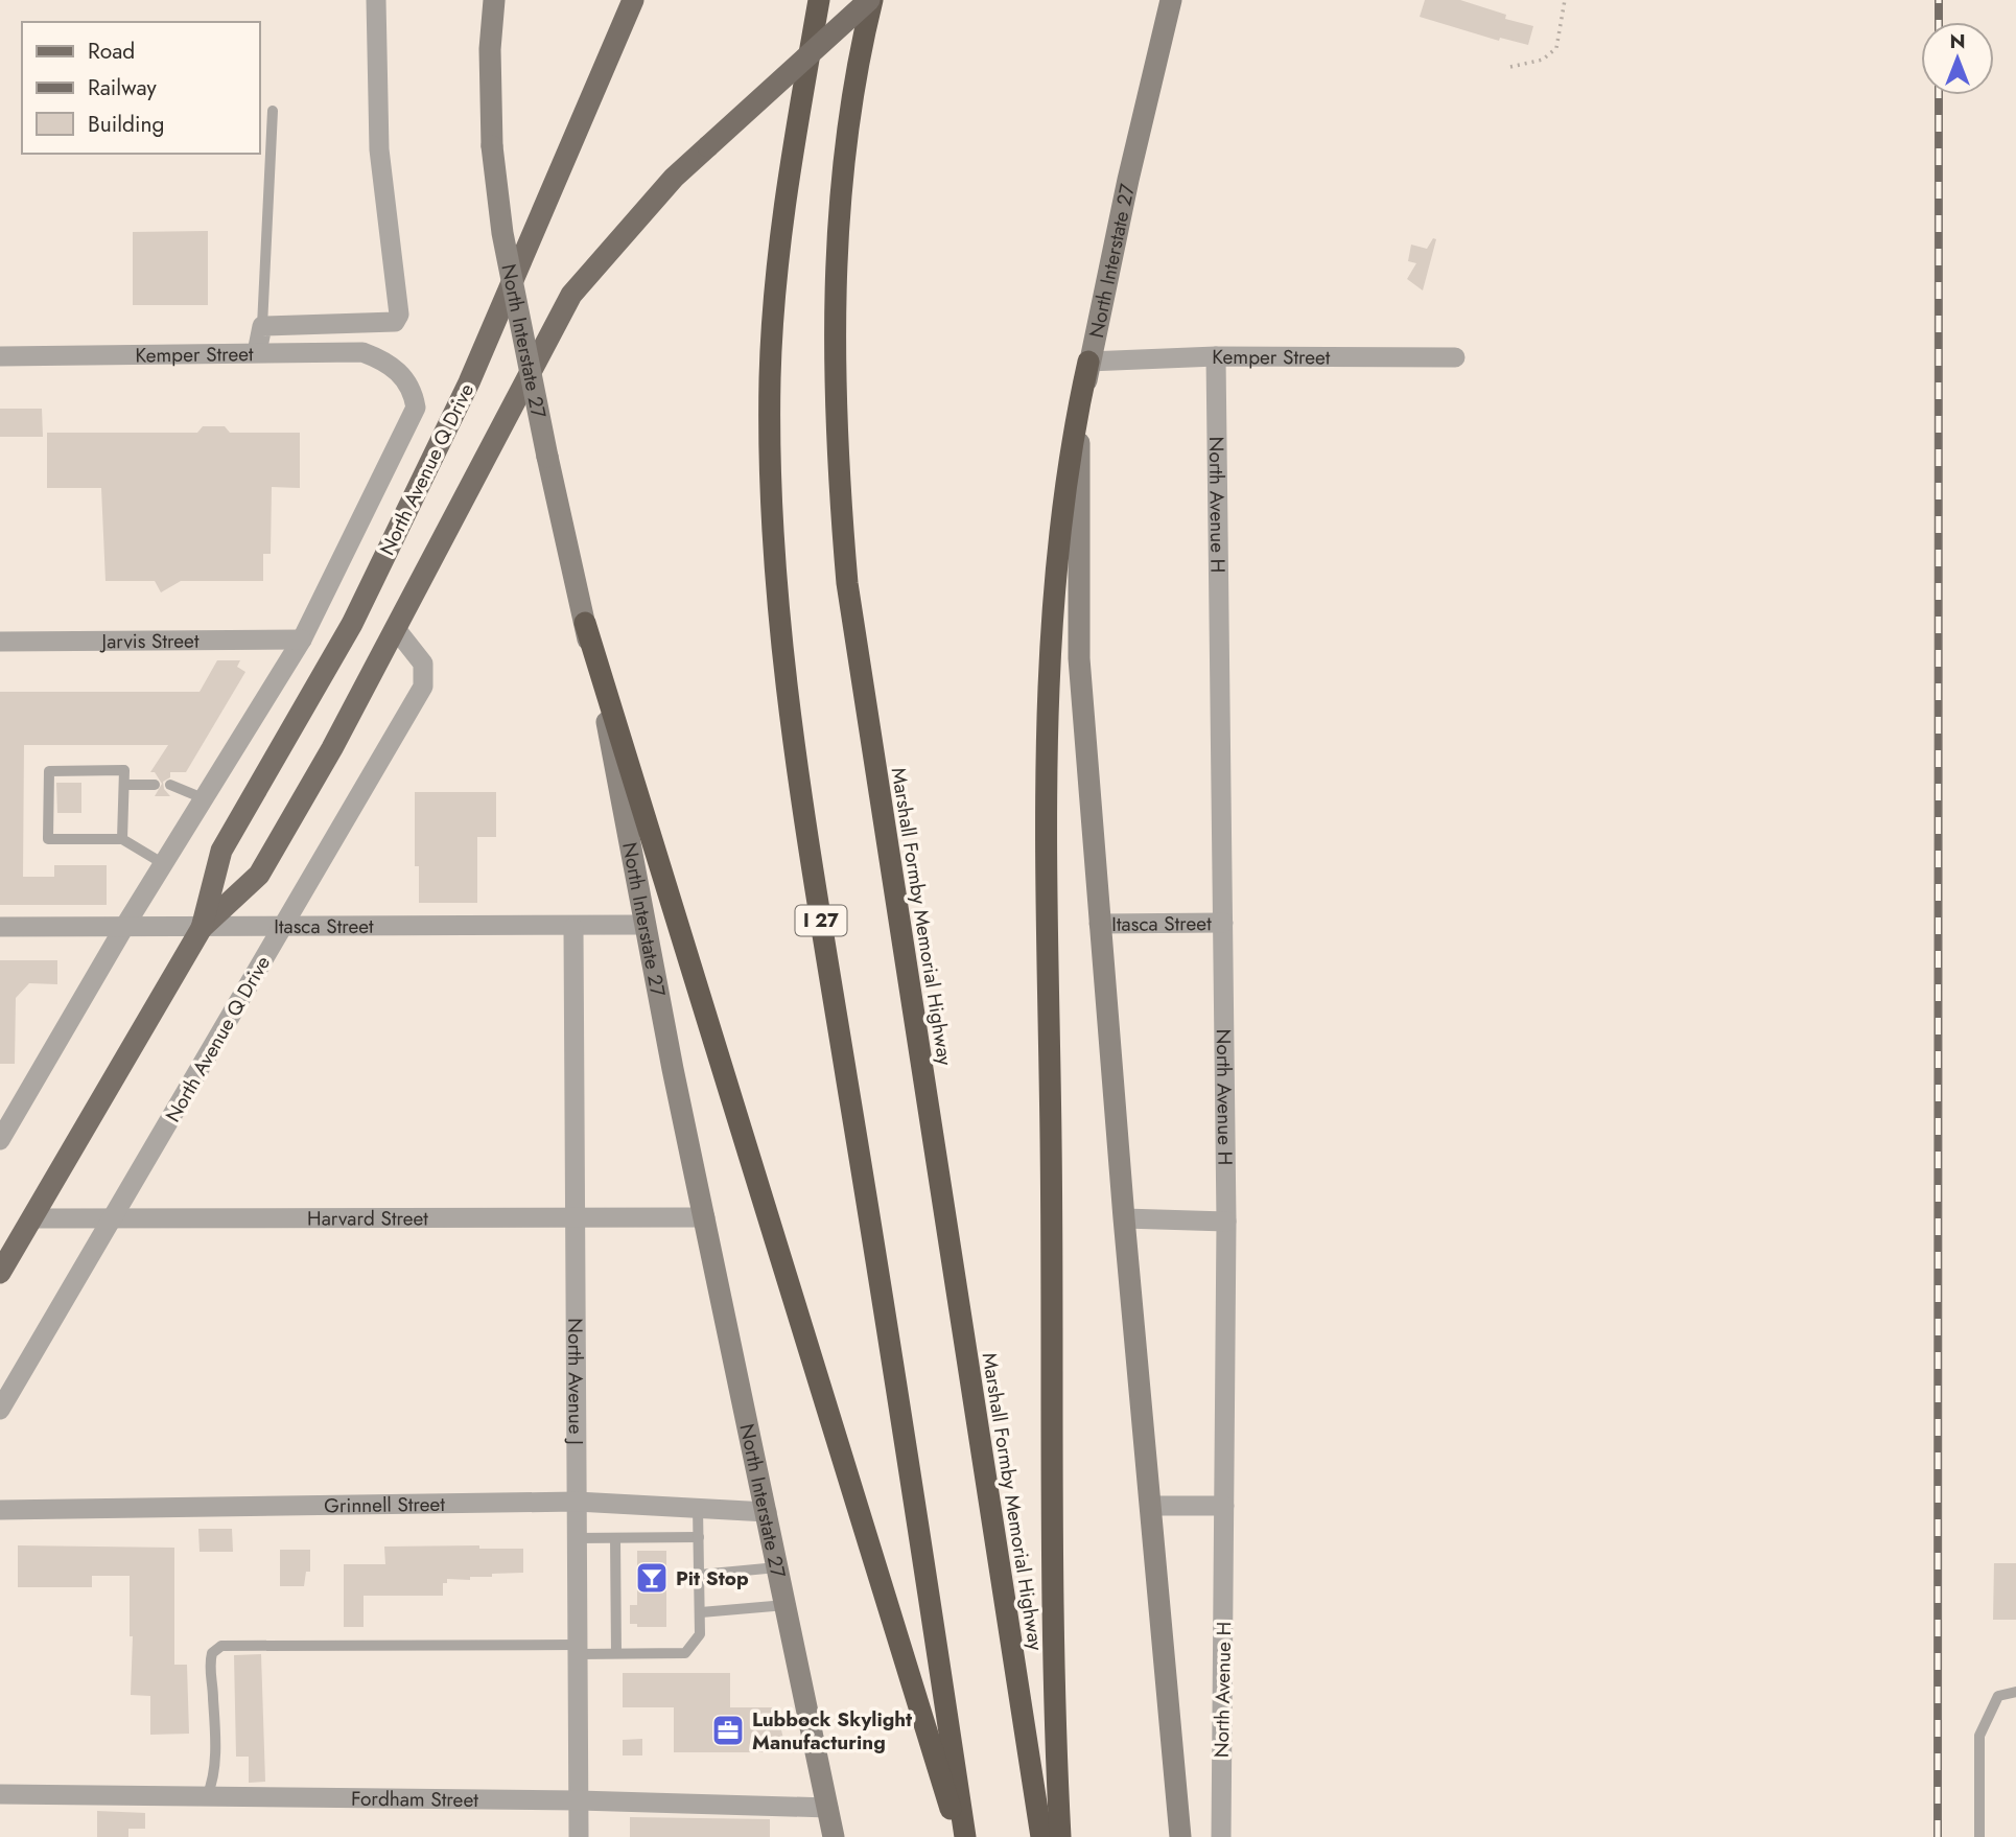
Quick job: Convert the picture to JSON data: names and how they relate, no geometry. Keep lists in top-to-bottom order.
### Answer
{
  "streets": {
    "highway": ["Marshall Formby Memorial Highway", "I 27"],
    "main road": ["North Interstate 27", "North Avenue Q Drive"],
    "street": [
      "Kemper Street",
      "North Avenue H",
      "Jarvis Street",
      "Itasca Street",
      "Harvard Street",
      "North Avenue J",
      "Grinnell Street",
      "Fordham Street"
    ]
  },
  "crossings": [
    ["North Interstate 27", "Kemper Street"],
    ["North Interstate 27", "Itasca Street"],
    ["North Interstate 27", "Harvard Street"],
    ["North Interstate 27", "Grinnell Street"],
    ["North Interstate 27", "Fordham Street"],
    ["Kemper Street", "North Avenue Q Drive"],
    ["Kemper Street", "North Avenue H"],
    ["North Avenue Q Drive", "Jarvis Street"],
    ["North Avenue Q Drive", "Marshall Formby Memorial Highway"],
    ["North Avenue Q Drive", "Itasca Street"],
    ["North Avenue Q Drive", "Harvard Street"],
    ["North Avenue H", "Itasca Street"],
    ["Itasca Street", "North Avenue J"],
    ["Harvard Street", "North Avenue J"],
    ["North Avenue J", "Grinnell Street"],
    ["North Avenue J", "Fordham Street"]
  ],
  "places": {
    "bar": ["Pit Stop"],
    "office": ["Lubbock Skylight Manufacturing"]
  },
  "legend": ["Road", "Railway", "Building"],
  "north": "top"
}
